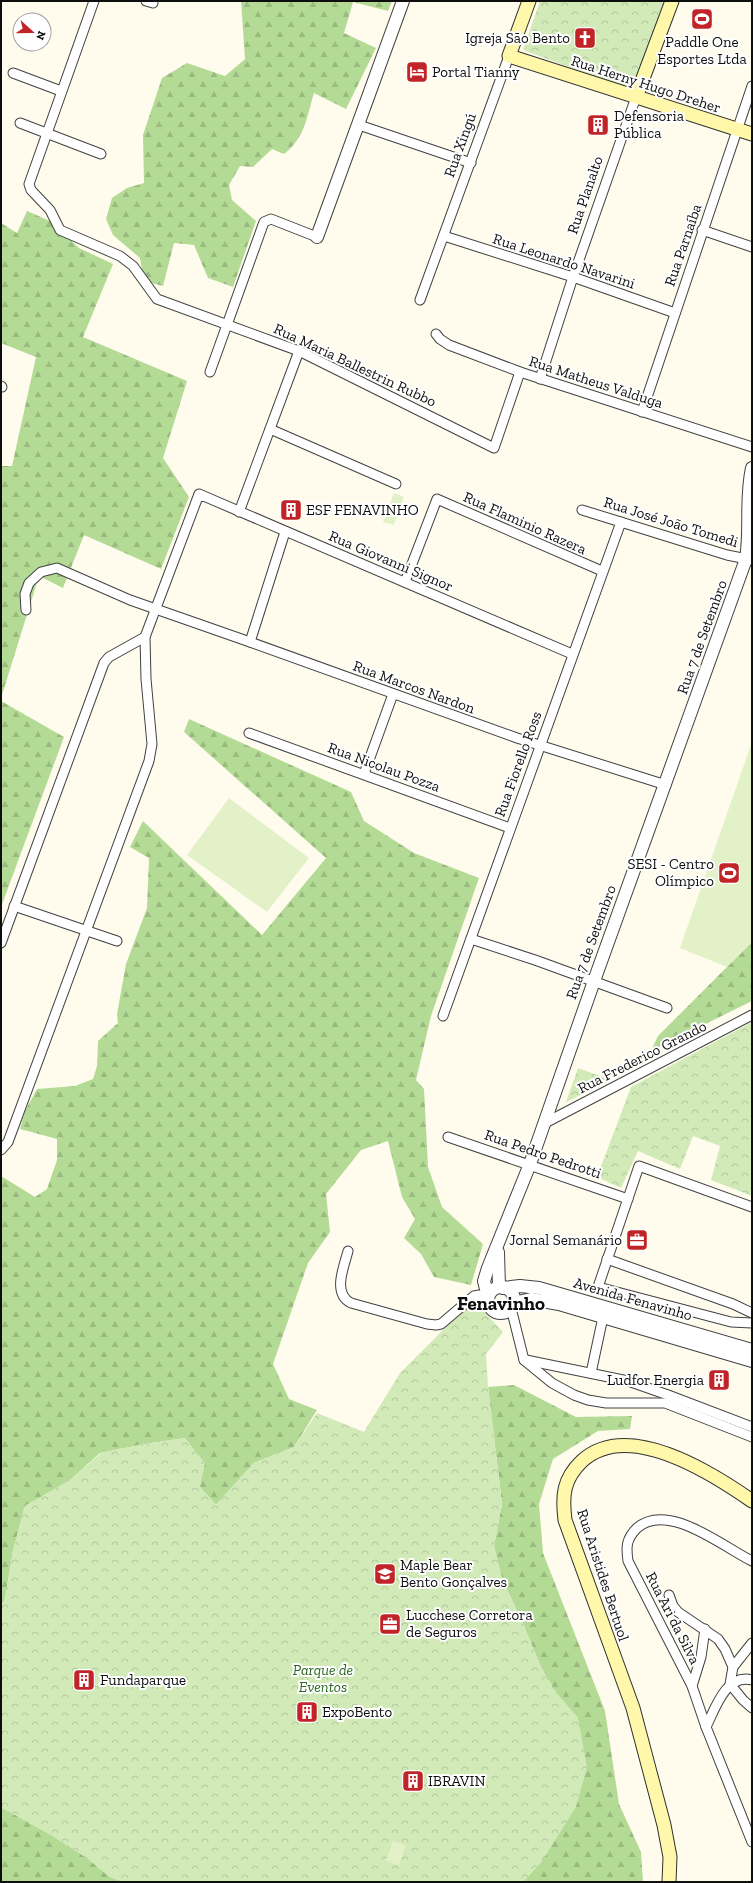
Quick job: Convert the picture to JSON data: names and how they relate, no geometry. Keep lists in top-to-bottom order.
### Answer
{
  "streets": {
    "main road": [
      "Rua Herny Hugo Dreher",
      "Rua Xingú",
      "Rua Planalto",
      "Rua Aristides Bertuol"
    ],
    "street": [
      "Rua Parnaíba",
      "Rua Leonardo Navarini",
      "Rua Maria Ballestrin Rubbo",
      "Rua Matheus Valduga",
      "Rua José João Tomedi",
      "Rua Flaminio Razera",
      "Rua Giovanni Signor",
      "Rua 7 de Setembro",
      "Rua Marcos Nardon",
      "Rua Fiorello Ross",
      "Rua Nicolau Pozza",
      "Rua Frederico Grando",
      "Rua Pedro Pedrotti",
      "Avenida Fenavinho",
      "Rua Ari da Silva"
    ]
  },
  "crossings": [
    ["Rua Herny Hugo Dreher", "Rua Xingú"],
    ["Rua Herny Hugo Dreher", "Rua Planalto"],
    ["Rua Herny Hugo Dreher", "Rua Parnaíba"],
    ["Rua Xingú", "Rua Leonardo Navarini"],
    ["Rua Planalto", "Rua Leonardo Navarini"],
    ["Rua Planalto", "Rua Matheus Valduga"],
    ["Rua Parnaíba", "Rua Leonardo Navarini"],
    ["Rua Parnaíba", "Rua Matheus Valduga"],
    ["Rua Maria Ballestrin Rubbo", "Rua Matheus Valduga"],
    ["Rua José João Tomedi", "Rua 7 de Setembro"],
    ["Rua José João Tomedi", "Rua Fiorello Ross"],
    ["Rua Flaminio Razera", "Rua Giovanni Signor"],
    ["Rua Flaminio Razera", "Rua Fiorello Ross"],
    ["Rua Giovanni Signor", "Rua Marcos Nardon"],
    ["Rua Giovanni Signor", "Rua Fiorello Ross"],
    ["Rua 7 de Setembro", "Rua Marcos Nardon"],
    ["Rua 7 de Setembro", "Rua Frederico Grando"],
    ["Rua 7 de Setembro", "Rua Pedro Pedrotti"],
    ["Rua 7 de Setembro", "Avenida Fenavinho"],
    ["Rua Marcos Nardon", "Rua Fiorello Ross"],
    ["Rua Fiorello Ross", "Rua Nicolau Pozza"]
  ],
  "districts": ["Fenavinho"],
  "parks": ["Parque de Eventos"],
  "places": {
    "sports": ["Paddle One Esportes Ltda", "SESI - Centro Olímpico"],
    "church": ["Igreja São Bento"],
    "hotel": ["Portal Tianny"],
    "building": [
      "Defensoria Pública",
      "ESF FENAVINHO",
      "Ludfor Energia",
      "Fundaparque",
      "ExpoBento",
      "IBRAVIN"
    ],
    "office": ["Jornal Semanário", "Lucchese Corretora de Seguros"],
    "school or university": ["Maple Bear Bento Gonçalves"]
  },
  "north": "right"
}
